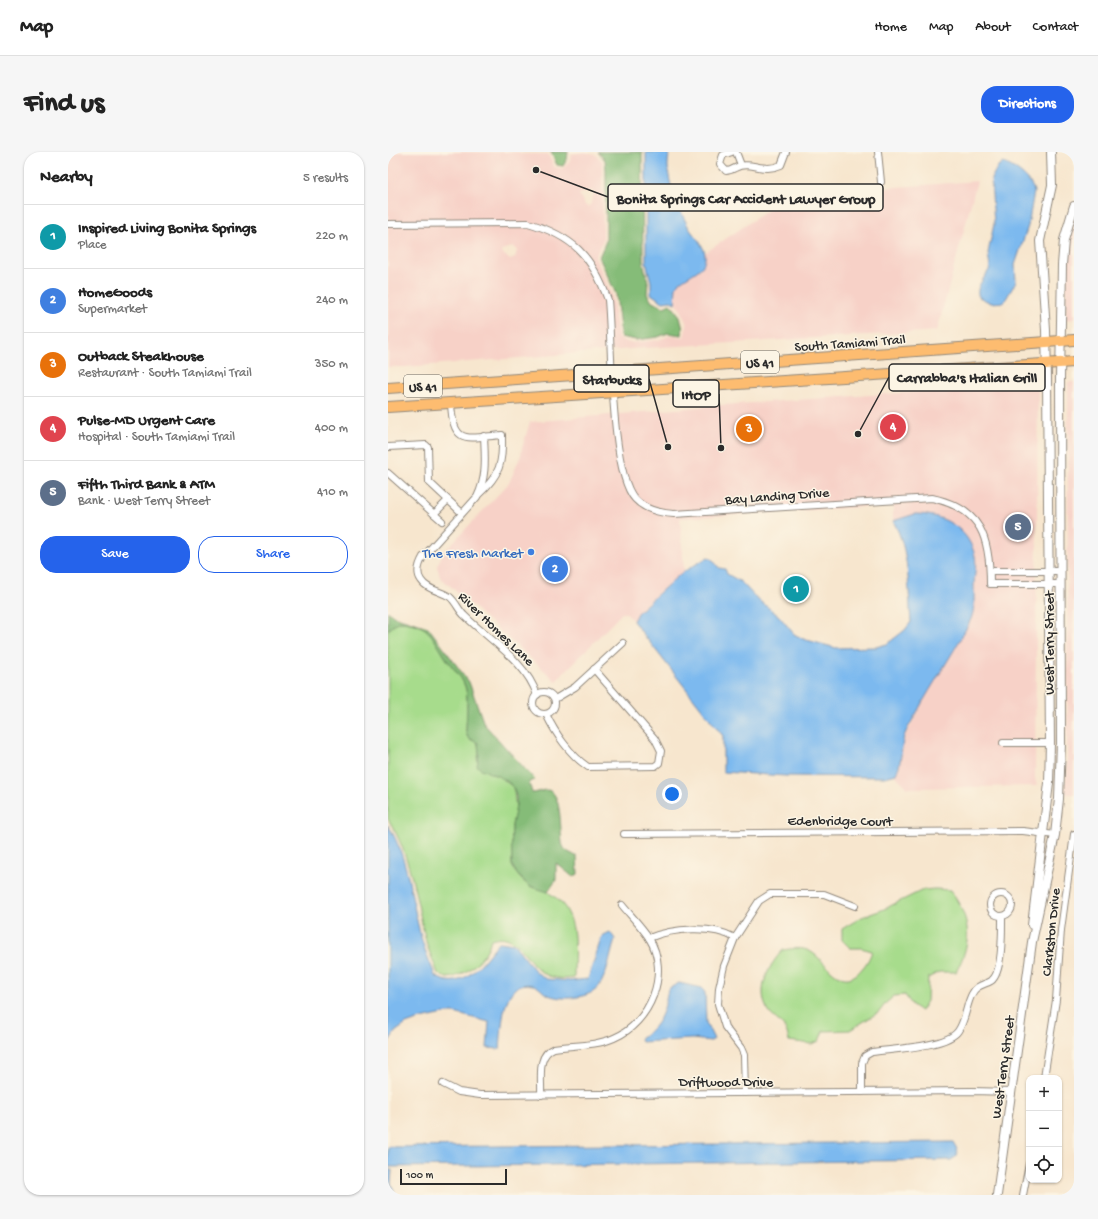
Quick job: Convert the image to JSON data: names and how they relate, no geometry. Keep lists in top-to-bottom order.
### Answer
{
  "streets": {
    "main road": ["South Tamiami Trail", "US 41"],
    "street": [
      "Bay Landing Drive",
      "River Homes Lane",
      "West Terry Street",
      "Edenbridge Court",
      "Clarkston Drive",
      "Driftwood Drive"
    ]
  },
  "crossings": [
    ["South Tamiami Trail", "Bay Landing Drive"],
    ["South Tamiami Trail", "West Terry Street"],
    ["US 41", "Bay Landing Drive"],
    ["US 41", "West Terry Street"],
    ["Bay Landing Drive", "West Terry Street"],
    ["West Terry Street", "Edenbridge Court"],
    ["West Terry Street", "Driftwood Drive"]
  ],
  "places": [
    "Bonita Springs Car Accident Lawyer Group",
    "Carrabba's Italian Grill",
    "Starbucks",
    "IHOP",
    "The Fresh Market"
  ],
  "scale_bar": "100 m",
  "page": {
    "header": "Map",
    "nav": [
      "Home",
      "Map",
      "About",
      "Contact"
    ],
    "buttons": [
      "Directions",
      ["Save", "Share"]
    ],
    "title": "Find us",
    "heading": ["Nearby", "5 results"],
    "list": [
      {
        "mark": "1",
        "name": "Inspired Living Bonita Springs",
        "note": "Place",
        "value": "220 m"
      },
      {
        "mark": "2",
        "name": "HomeGoods",
        "note": "Supermarket",
        "value": "240 m"
      },
      {
        "mark": "3",
        "name": "Outback Steakhouse",
        "note": "Restaurant · South Tamiami Trail",
        "value": "350 m"
      },
      {
        "mark": "4",
        "name": "Pulse-MD Urgent Care",
        "note": "Hospital · South Tamiami Trail",
        "value": "400 m"
      },
      {
        "mark": "5",
        "name": "Fifth Third Bank & ATM",
        "note": "Bank · West Terry Street",
        "value": "410 m"
      }
    ],
    "pins": [
      "4",
      "3",
      "5",
      "2",
      "1"
    ],
    "map_buttons": ["+", "−"],
    "scale": "100 m"
  }
}
